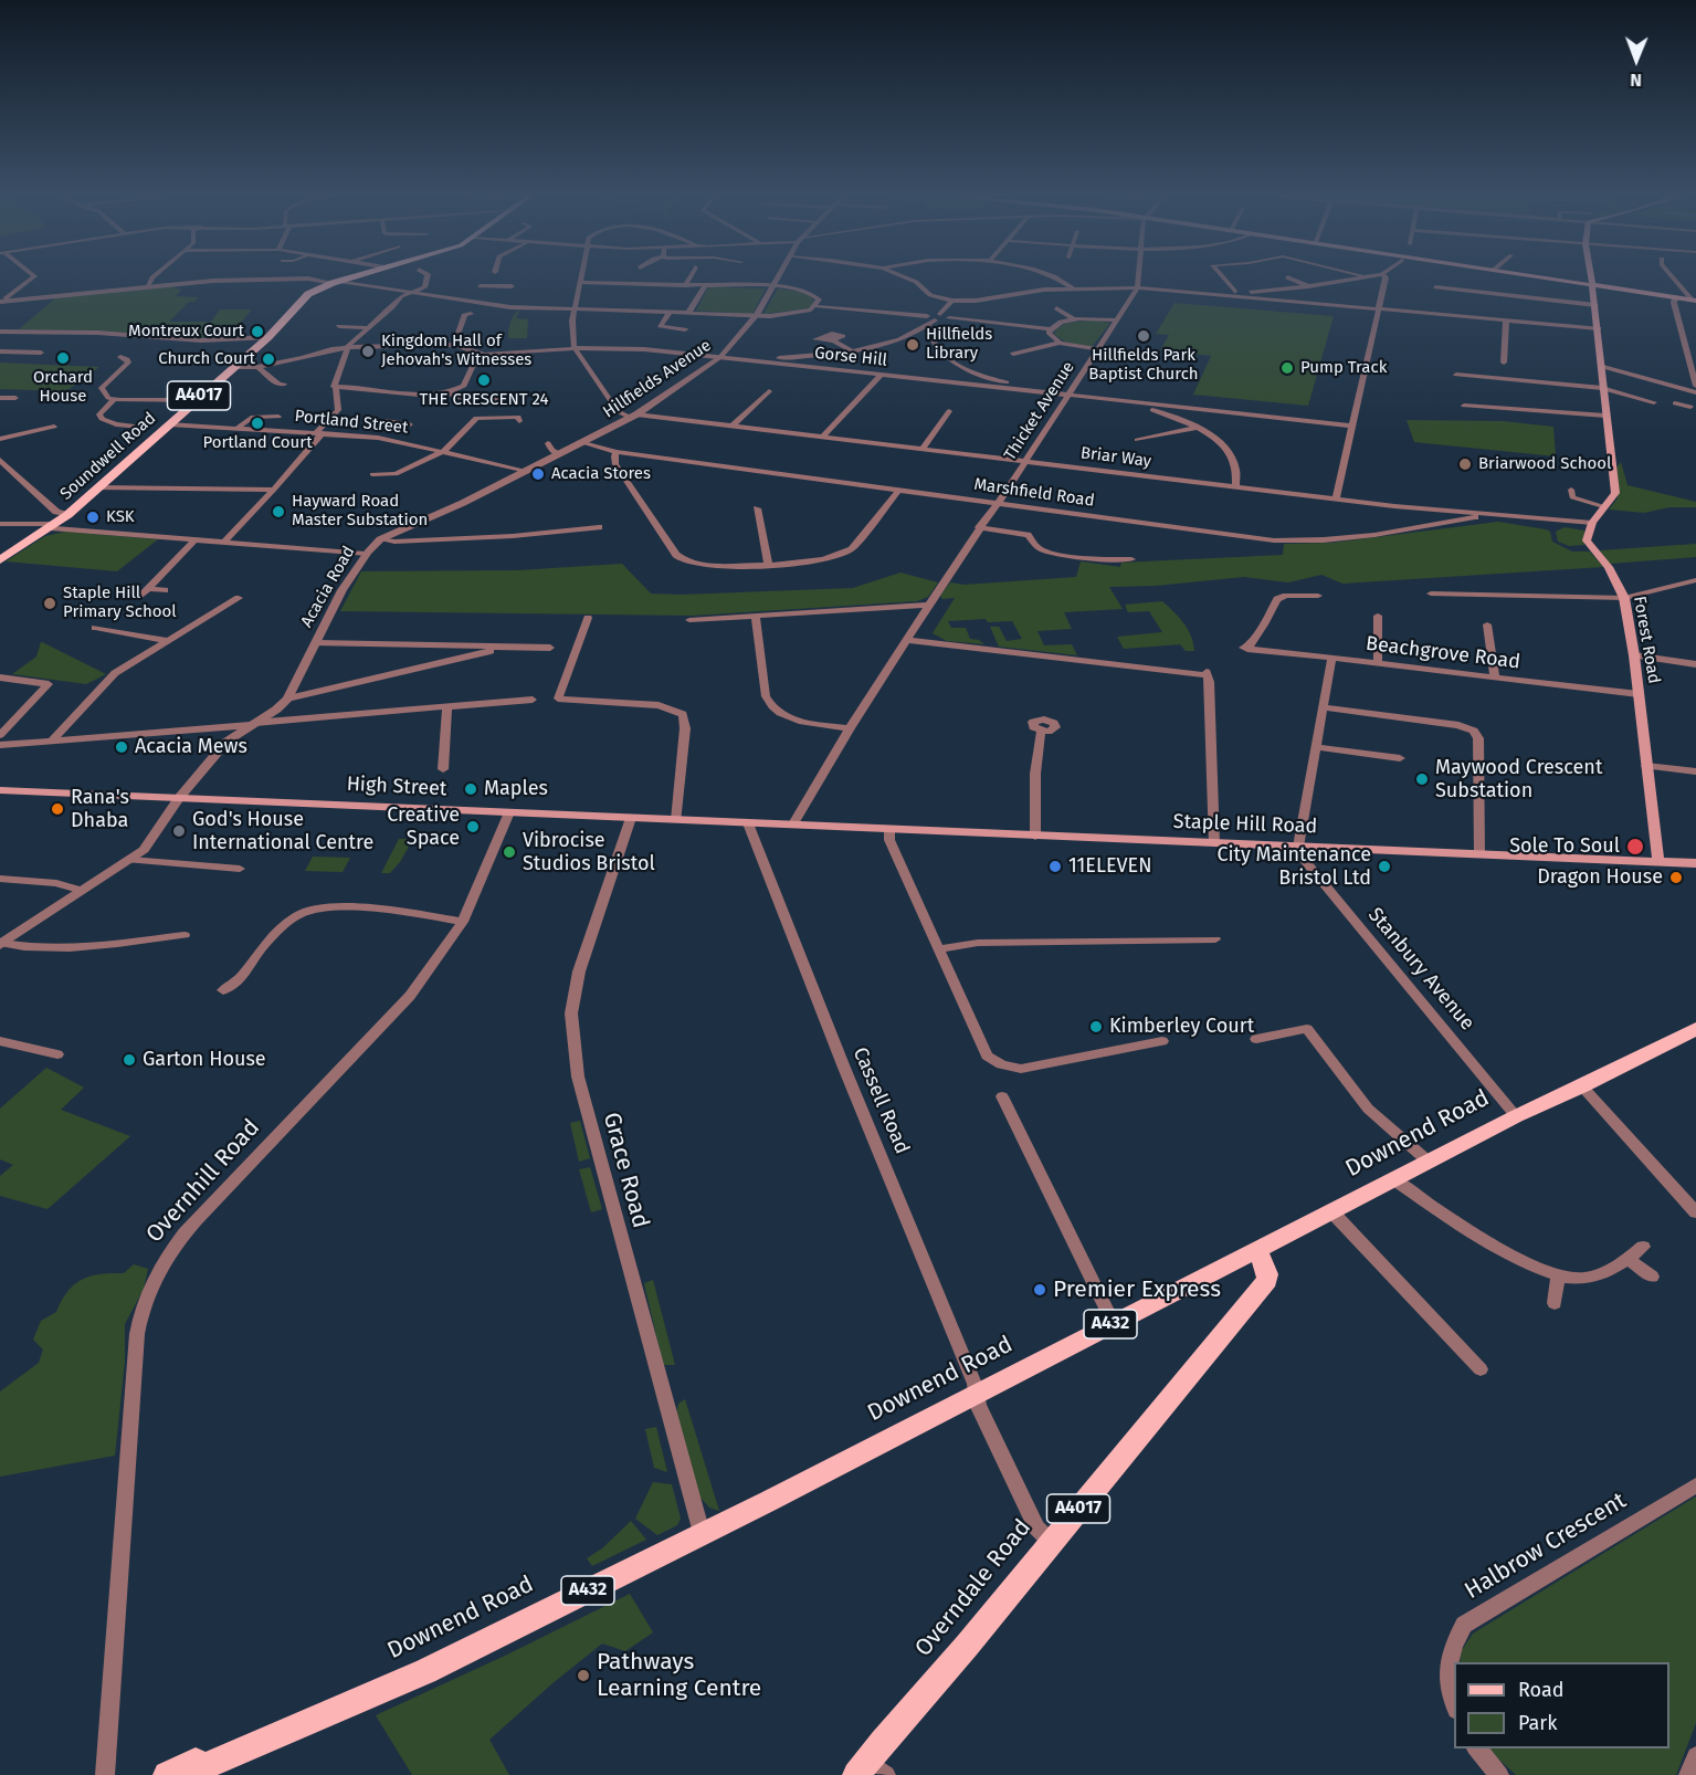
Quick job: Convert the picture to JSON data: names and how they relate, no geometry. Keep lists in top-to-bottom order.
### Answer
{
  "streets": {
    "main road": [
      "A4017",
      "Soundwell Road",
      "Forest Road",
      "High Street",
      "Staple Hill Road",
      "Downend Road",
      "A432",
      "Overndale Road"
    ],
    "street": [
      "Gorse Hill",
      "Hillfields Avenue",
      "Thicket Avenue",
      "Portland Street",
      "Briar Way",
      "Marshfield Road",
      "Acacia Road",
      "Beachgrove Road",
      "Stanbury Avenue",
      "Cassell Road",
      "Grace Road",
      "Overnhill Road",
      "Halbrow Crescent"
    ]
  },
  "crossings": [
    ["Gorse Hill", "Hillfields Avenue"],
    ["Gorse Hill", "Thicket Avenue"],
    ["Gorse Hill", "Soundwell Road"],
    ["Hillfields Avenue", "Briar Way"],
    ["Hillfields Avenue", "Marshfield Road"],
    ["Hillfields Avenue", "Acacia Road"],
    ["Thicket Avenue", "Briar Way"],
    ["Thicket Avenue", "Marshfield Road"],
    ["Thicket Avenue", "High Street"],
    ["Thicket Avenue", "Staple Hill Road"],
    ["Portland Street", "Soundwell Road"],
    ["Portland Street", "Acacia Road"],
    ["Briar Way", "Marshfield Road"],
    ["Briar Way", "Forest Road"],
    ["Acacia Road", "High Street"],
    ["Forest Road", "Beachgrove Road"],
    ["Forest Road", "Staple Hill Road"],
    ["High Street", "Staple Hill Road"],
    ["High Street", "Cassell Road"],
    ["High Street", "Grace Road"],
    ["High Street", "Overnhill Road"],
    ["Staple Hill Road", "Stanbury Avenue"],
    ["Stanbury Avenue", "Downend Road"],
    ["Cassell Road", "Downend Road"],
    ["Cassell Road", "Overndale Road"],
    ["Downend Road", "Grace Road"],
    ["Downend Road", "Overndale Road"]
  ],
  "places": [
    "Montreux Court",
    "Hillfields Park Baptist Church",
    "Hillfields Library",
    "Kingdom Hall of Jehovah's Witnesses",
    "Orchard House",
    "Church Court",
    "Pump Track",
    "THE CRESCENT 24",
    "Portland Court",
    "Briarwood School",
    "Acacia Stores",
    "Hayward Road Master Substation",
    "KSK",
    "Staple Hill Primary School",
    "Acacia Mews",
    "Maywood Crescent Substation",
    "Maples",
    "Rana's Dhaba",
    "Creative Space",
    "God's House International Centre",
    "Sole To Soul",
    "Vibrocise Studios Bristol",
    "11ELEVEN",
    "City Maintenance Bristol Ltd",
    "Dragon House",
    "Kimberley Court",
    "Garton House",
    "Premier Express",
    "Pathways Learning Centre"
  ],
  "legend": ["Road", "Park"],
  "north": "bottom"
}
